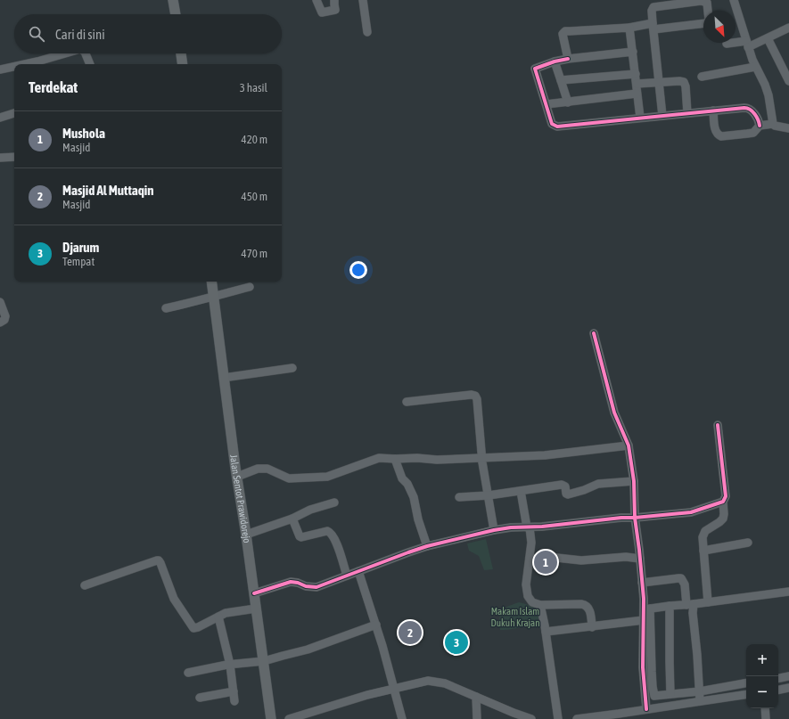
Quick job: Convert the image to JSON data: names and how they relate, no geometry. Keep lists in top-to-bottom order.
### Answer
{
  "streets": {
    "main road": ["Jalan Sentot Prawidorejo"]
  },
  "parks": ["Makam Islam Dukuh Krajan"],
  "north": "bottom right",
  "page": {
    "search": "Cari di sini",
    "heading": ["Terdekat", "3 hasil"],
    "list": [
      {
        "mark": "1",
        "name": "Mushola",
        "note": "Masjid",
        "value": "420 m"
      },
      {
        "mark": "2",
        "name": "Masjid Al Muttaqin",
        "note": "Masjid",
        "value": "450 m"
      },
      {
        "mark": "3",
        "name": "Djarum",
        "note": "Tempat",
        "value": "470 m"
      }
    ],
    "pins": ["1", "2", "3"],
    "map_buttons": ["+", "−"]
  }
}
